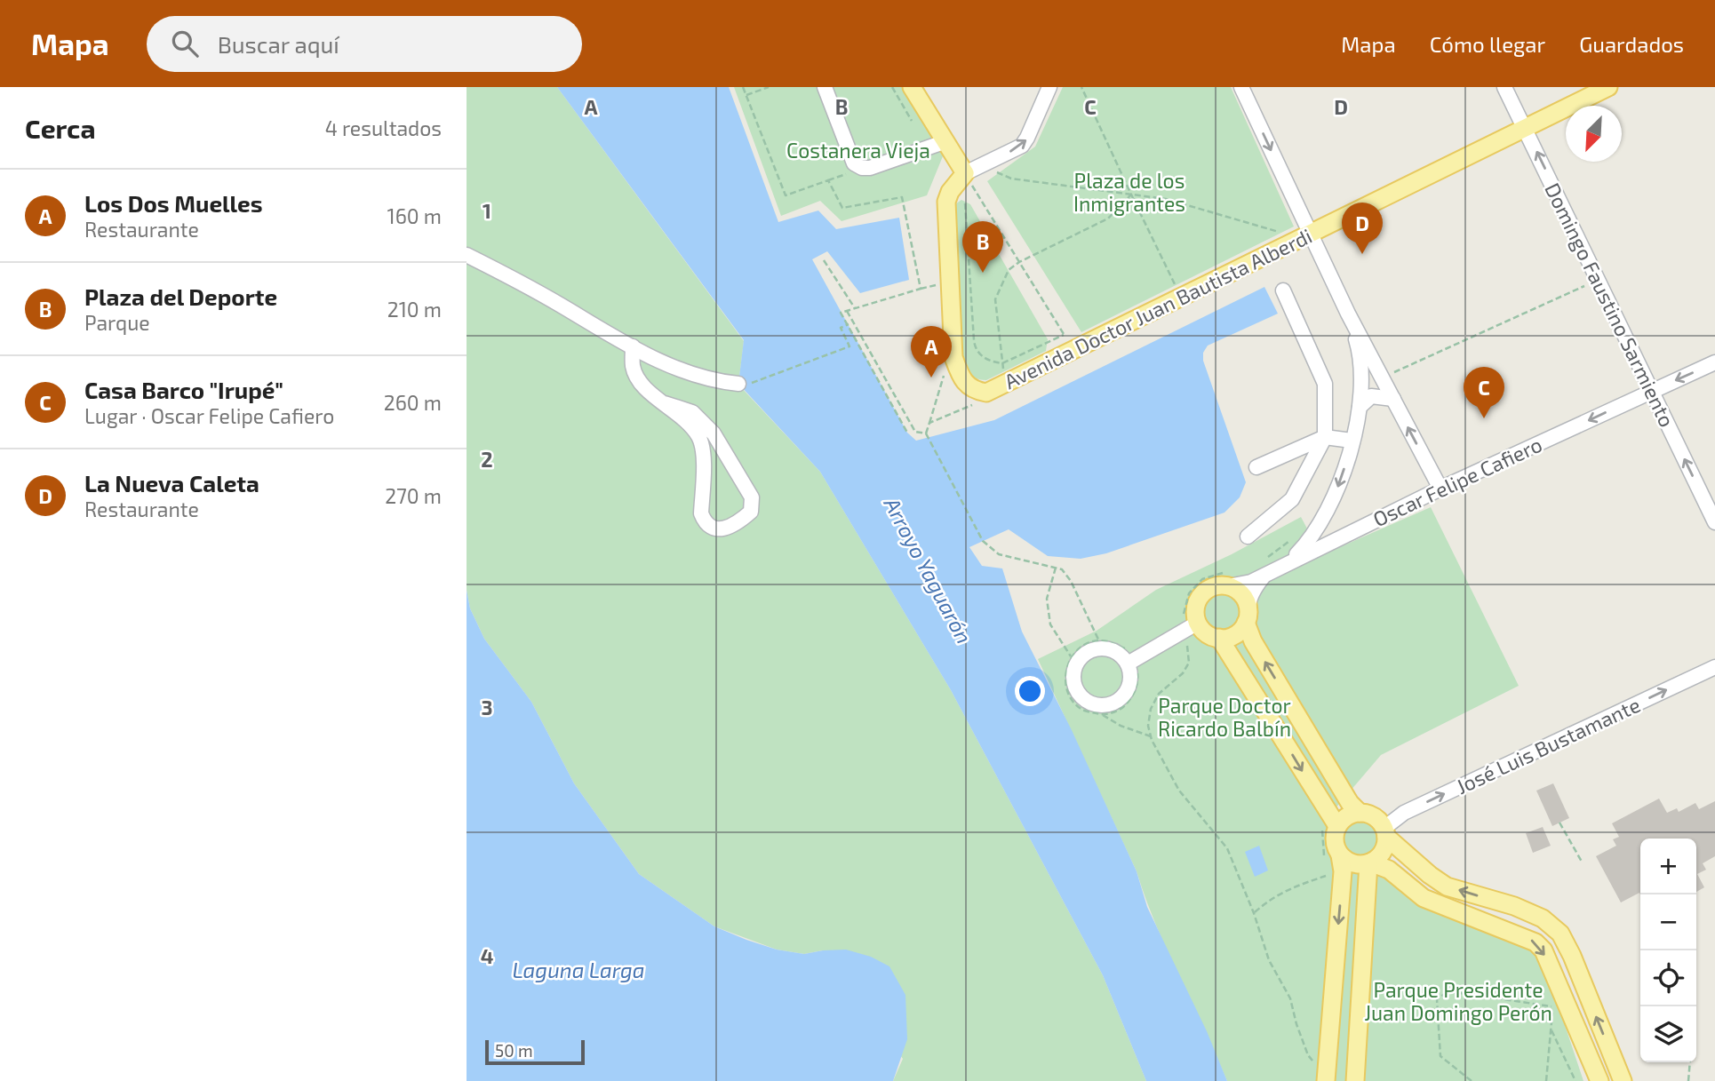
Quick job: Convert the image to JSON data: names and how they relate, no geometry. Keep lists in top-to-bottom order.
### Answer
{
  "streets": {
    "main road": ["Avenida Doctor Juan Bautista Alberdi"],
    "street": ["Domingo Faustino Sarmiento", "Oscar Felipe Cafiero", "José Luis Bustamante"]
  },
  "crossings": [
    ["Domingo Faustino Sarmiento", "Avenida Doctor Juan Bautista Alberdi"],
    ["Domingo Faustino Sarmiento", "Oscar Felipe Cafiero"]
  ],
  "one_way": ["Domingo Faustino Sarmiento", "Oscar Felipe Cafiero", "José Luis Bustamante"],
  "water": ["Arroyo Yaguarón", "Laguna Larga"],
  "parks": [
    "Costanera Vieja",
    "Plaza de los Inmigrantes",
    "Parque Doctor Ricardo Balbín",
    "Parque Presidente Juan Domingo Perón"
  ],
  "scale_bar": "50 m",
  "north": "bottom left",
  "page": {
    "header": "Mapa",
    "search": "Buscar aquí",
    "nav": ["Mapa", "Cómo llegar", "Guardados"],
    "heading": ["Cerca", "4 resultados"],
    "list": [
      {
        "mark": "A",
        "name": "Los Dos Muelles",
        "note": "Restaurante",
        "value": "160 m"
      },
      {
        "mark": "B",
        "name": "Plaza del Deporte",
        "note": "Parque",
        "value": "210 m"
      },
      {
        "mark": "C",
        "name": "Casa Barco \"Irupé\"",
        "note": "Lugar · Oscar Felipe Cafiero",
        "value": "260 m"
      },
      {
        "mark": "D",
        "name": "La Nueva Caleta",
        "note": "Restaurante",
        "value": "270 m"
      }
    ],
    "pins": [
      "D",
      "B",
      "A",
      "C"
    ],
    "map_buttons": ["+", "−"],
    "scale": "50 m"
  },
  "grid": {
    "columns": [
      "A",
      "B",
      "C",
      "D"
    ],
    "rows": [
      "1",
      "2",
      "3",
      "4"
    ]
  }
}
